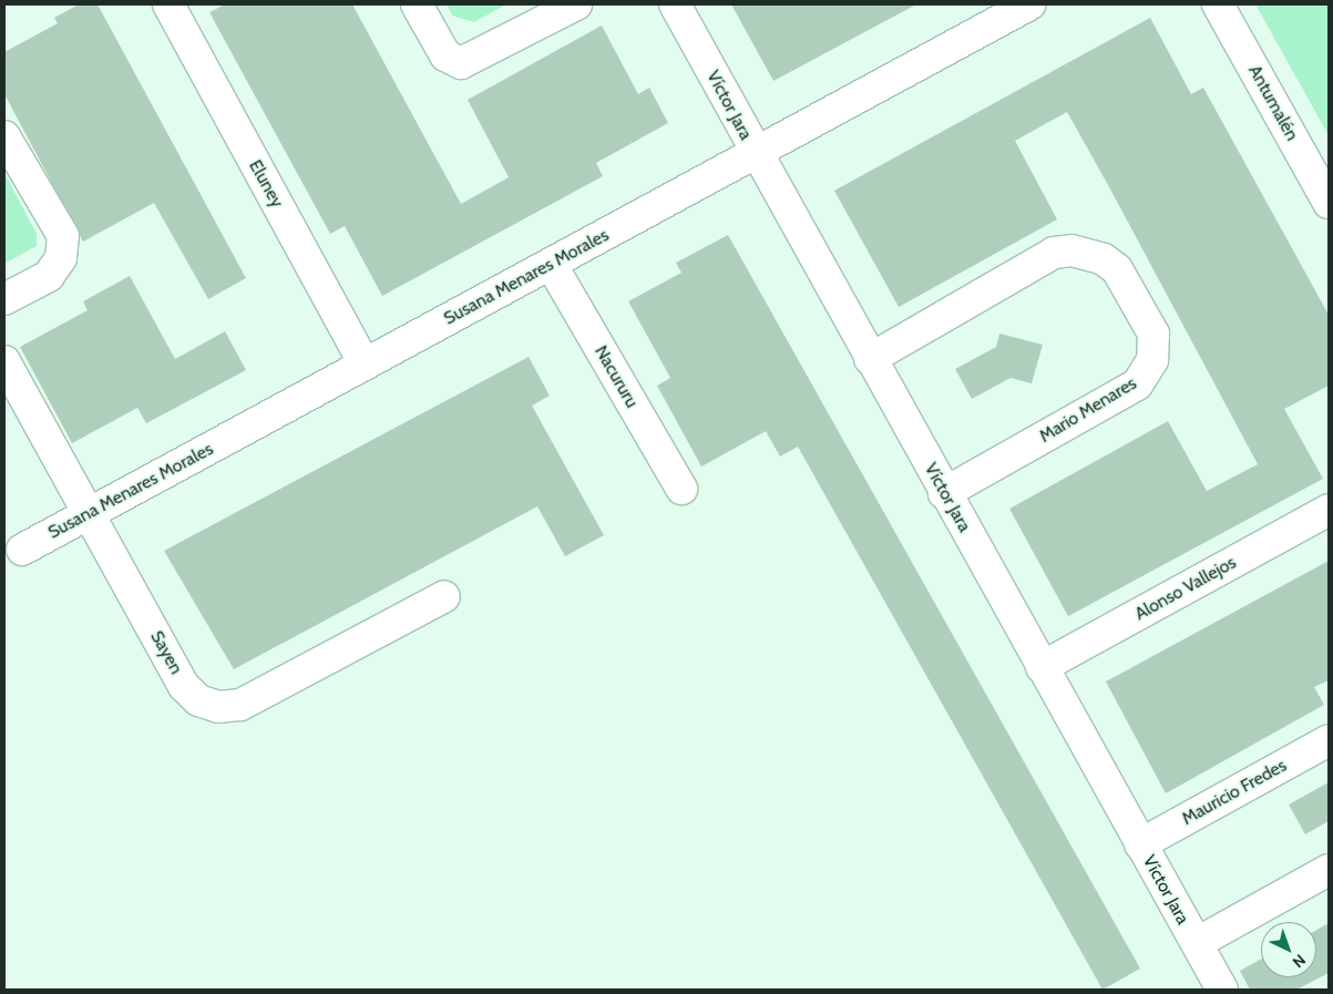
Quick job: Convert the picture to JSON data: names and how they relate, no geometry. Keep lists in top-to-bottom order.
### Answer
{
  "streets": {
    "street": [
      "Antumalén",
      "Víctor Jara",
      "Eluney",
      "Susana Menares Morales",
      "Nacururu",
      "Mario Menares",
      "Alonso Vallejos",
      "Sayen",
      "Mauricio Fredes"
    ]
  },
  "crossings": [
    ["Víctor Jara", "Susana Menares Morales"],
    ["Víctor Jara", "Mario Menares"],
    ["Víctor Jara", "Alonso Vallejos"],
    ["Víctor Jara", "Mauricio Fredes"],
    ["Eluney", "Susana Menares Morales"],
    ["Susana Menares Morales", "Nacururu"],
    ["Susana Menares Morales", "Sayen"]
  ],
  "north": "bottom right"
}
